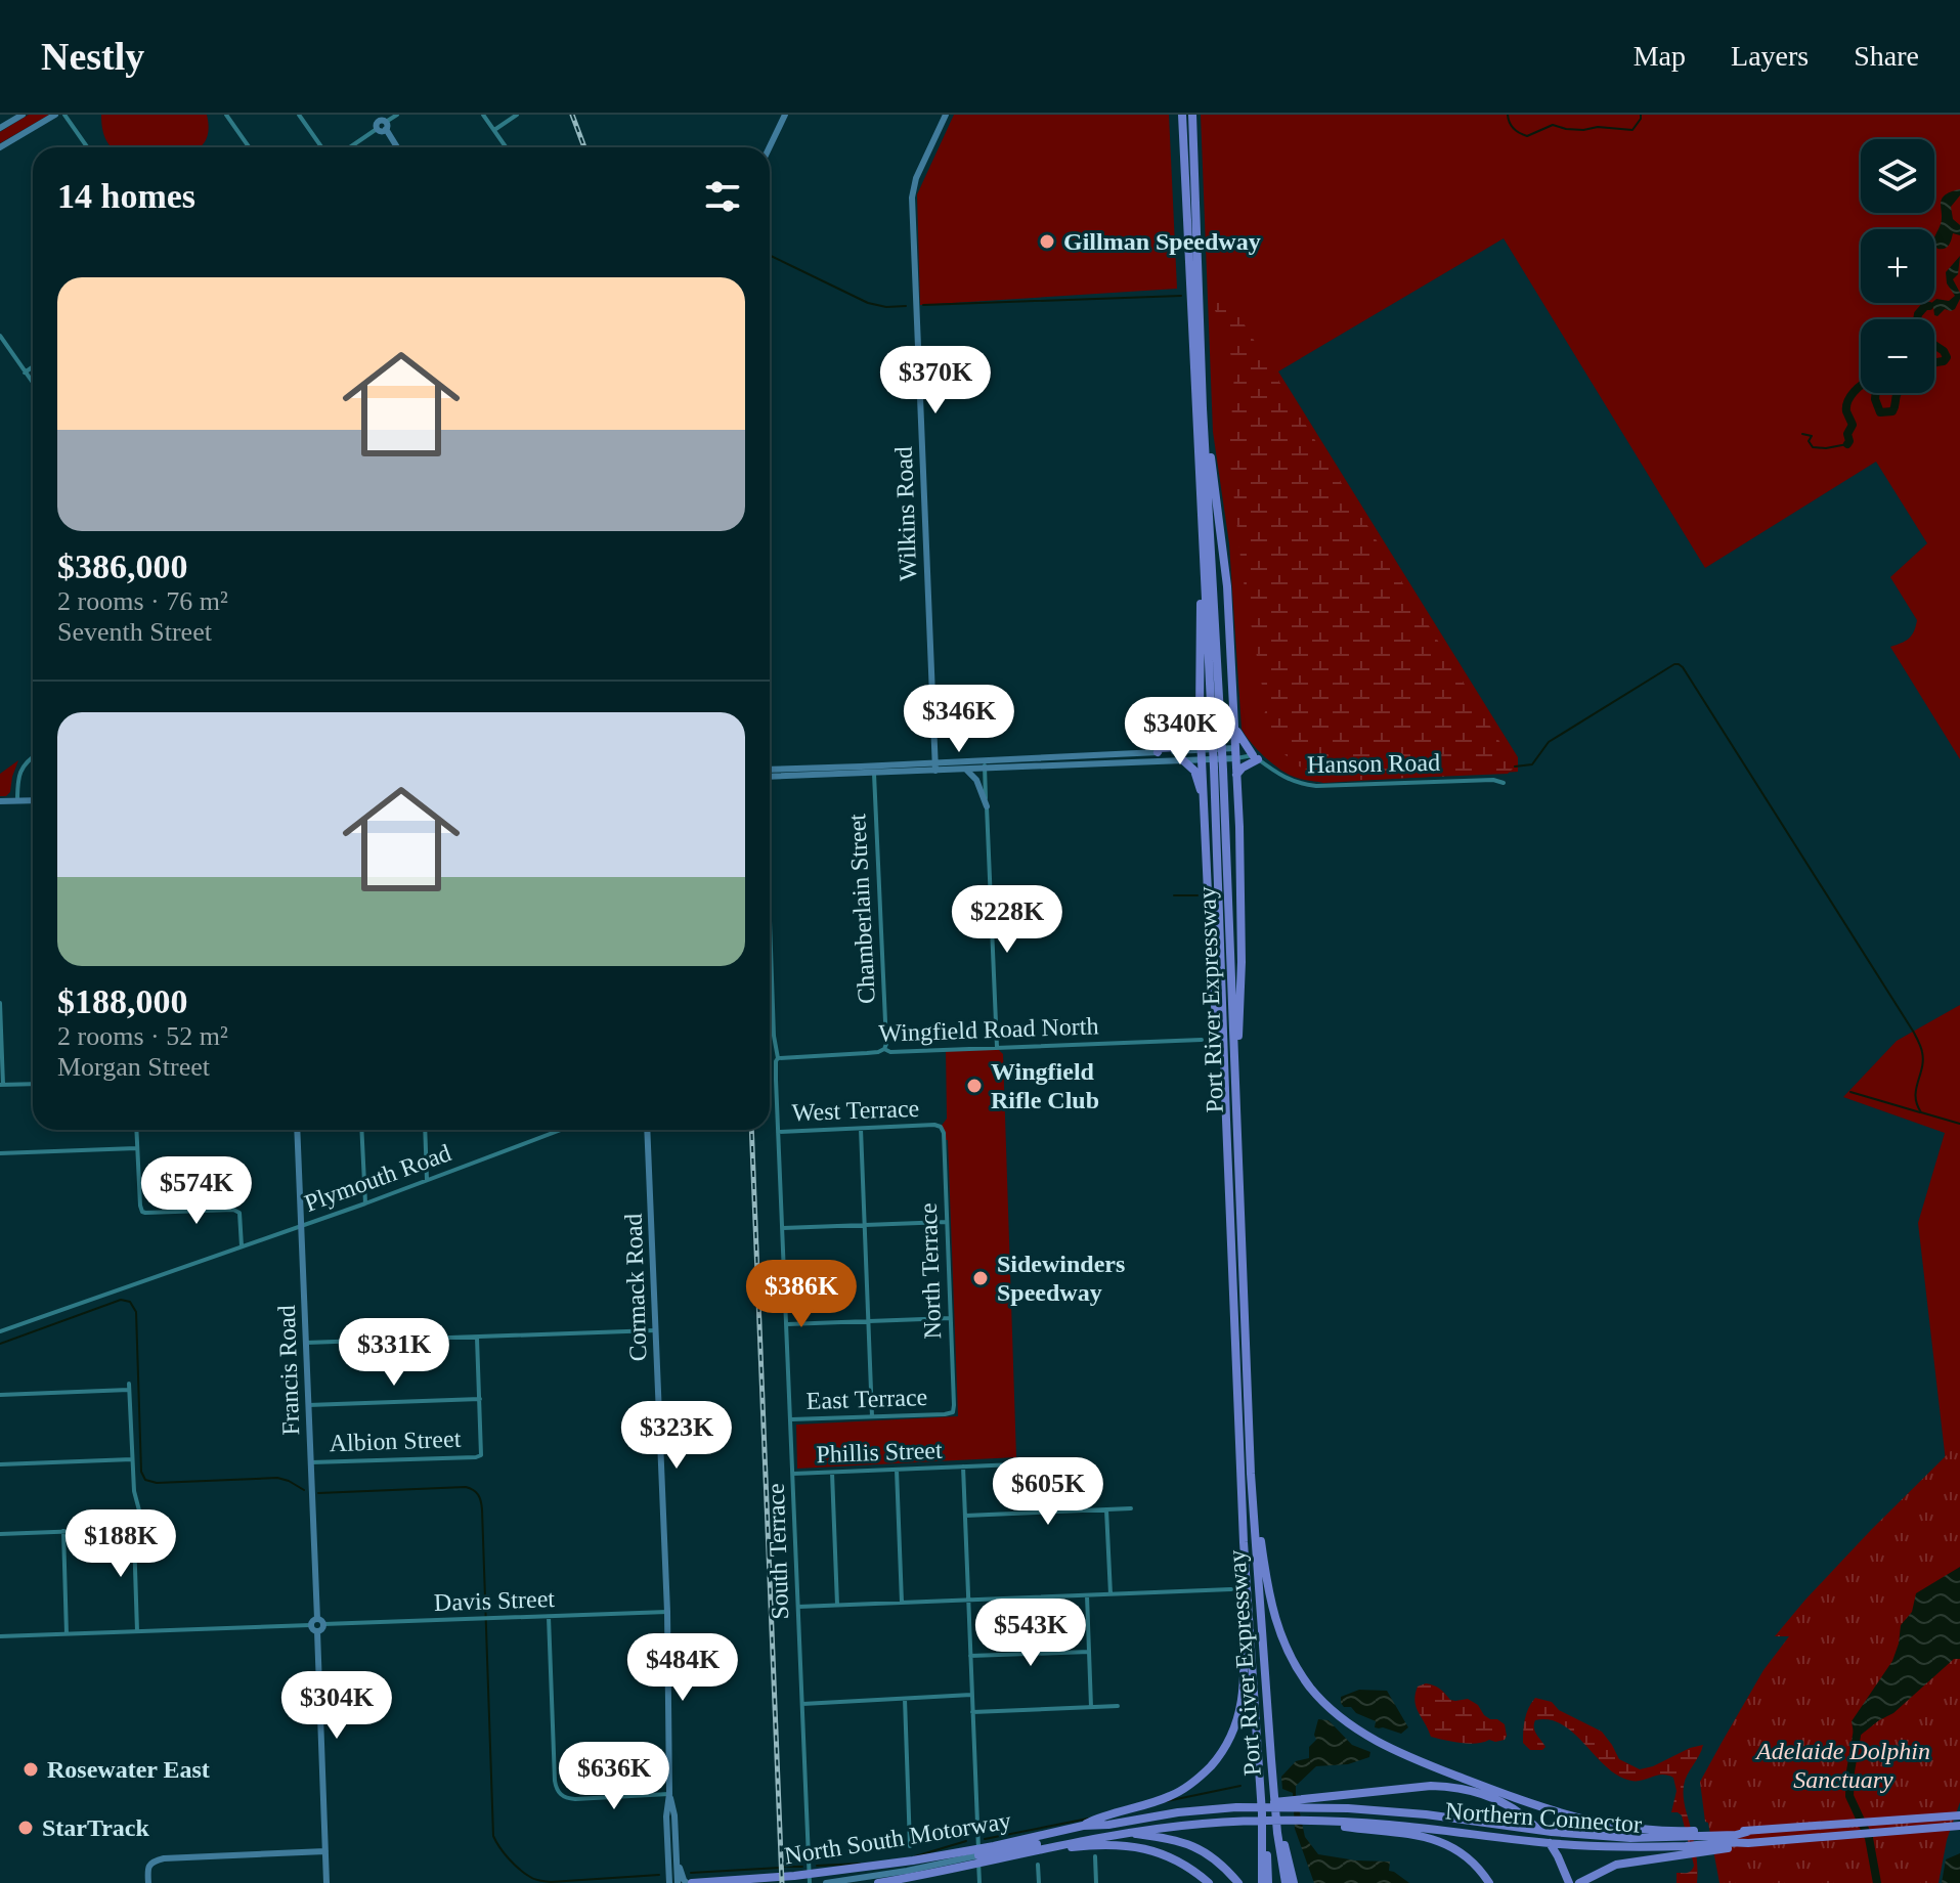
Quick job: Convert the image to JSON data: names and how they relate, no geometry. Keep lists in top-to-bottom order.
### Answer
{
  "streets": {
    "highway": ["Port River Expressway", "Northern Connector", "North South Motorway"],
    "street": [
      "Wilkins Road",
      "Hanson Road",
      "Chamberlain Street",
      "Wingfield Road North",
      "West Terrace",
      "Plymouth Road",
      "North Terrace",
      "Cormack Road",
      "Francis Road",
      "East Terrace",
      "Albion Street",
      "Phillis Street",
      "South Terrace",
      "Davis Street"
    ]
  },
  "crossings": [
    ["Wilkins Road", "Hanson Road"],
    ["Hanson Road", "Chamberlain Street"],
    ["Chamberlain Street", "Wingfield Road North"],
    ["Port River Expressway", "Northern Connector"],
    ["Wingfield Road North", "South Terrace"],
    ["West Terrace", "North Terrace"],
    ["West Terrace", "South Terrace"],
    ["Plymouth Road", "Francis Road"],
    ["North Terrace", "East Terrace"],
    ["Cormack Road", "Davis Street"],
    ["Francis Road", "Albion Street"],
    ["Francis Road", "Davis Street"],
    ["East Terrace", "South Terrace"],
    ["Phillis Street", "South Terrace"],
    ["Northern Connector", "North South Motorway"]
  ],
  "parks": ["Adelaide Dolphin Sanctuary"],
  "places": [
    "Gillman Speedway",
    "Wingfield Rifle Club",
    "Sidewinders Speedway",
    "Rosewater East",
    "StarTrack"
  ],
  "page": {
    "header": "Nestly",
    "nav": ["Map", "Layers", "Share"],
    "map_buttons": ["+", "−"],
    "heading": "14 homes",
    "list": [
      {
        "name": "$386,000",
        "note": "2 rooms · 76 m² · Seventh Street"
      },
      {
        "name": "$188,000",
        "note": "2 rooms · 52 m² · Morgan Street"
      }
    ],
    "price": [
      "$370K",
      "$346K",
      "$340K",
      "$228K",
      "$574K",
      "$386K",
      "$331K",
      "$323K",
      "$605K",
      "$188K",
      "$543K",
      "$484K",
      "$304K",
      "$636K"
    ]
  }
}
